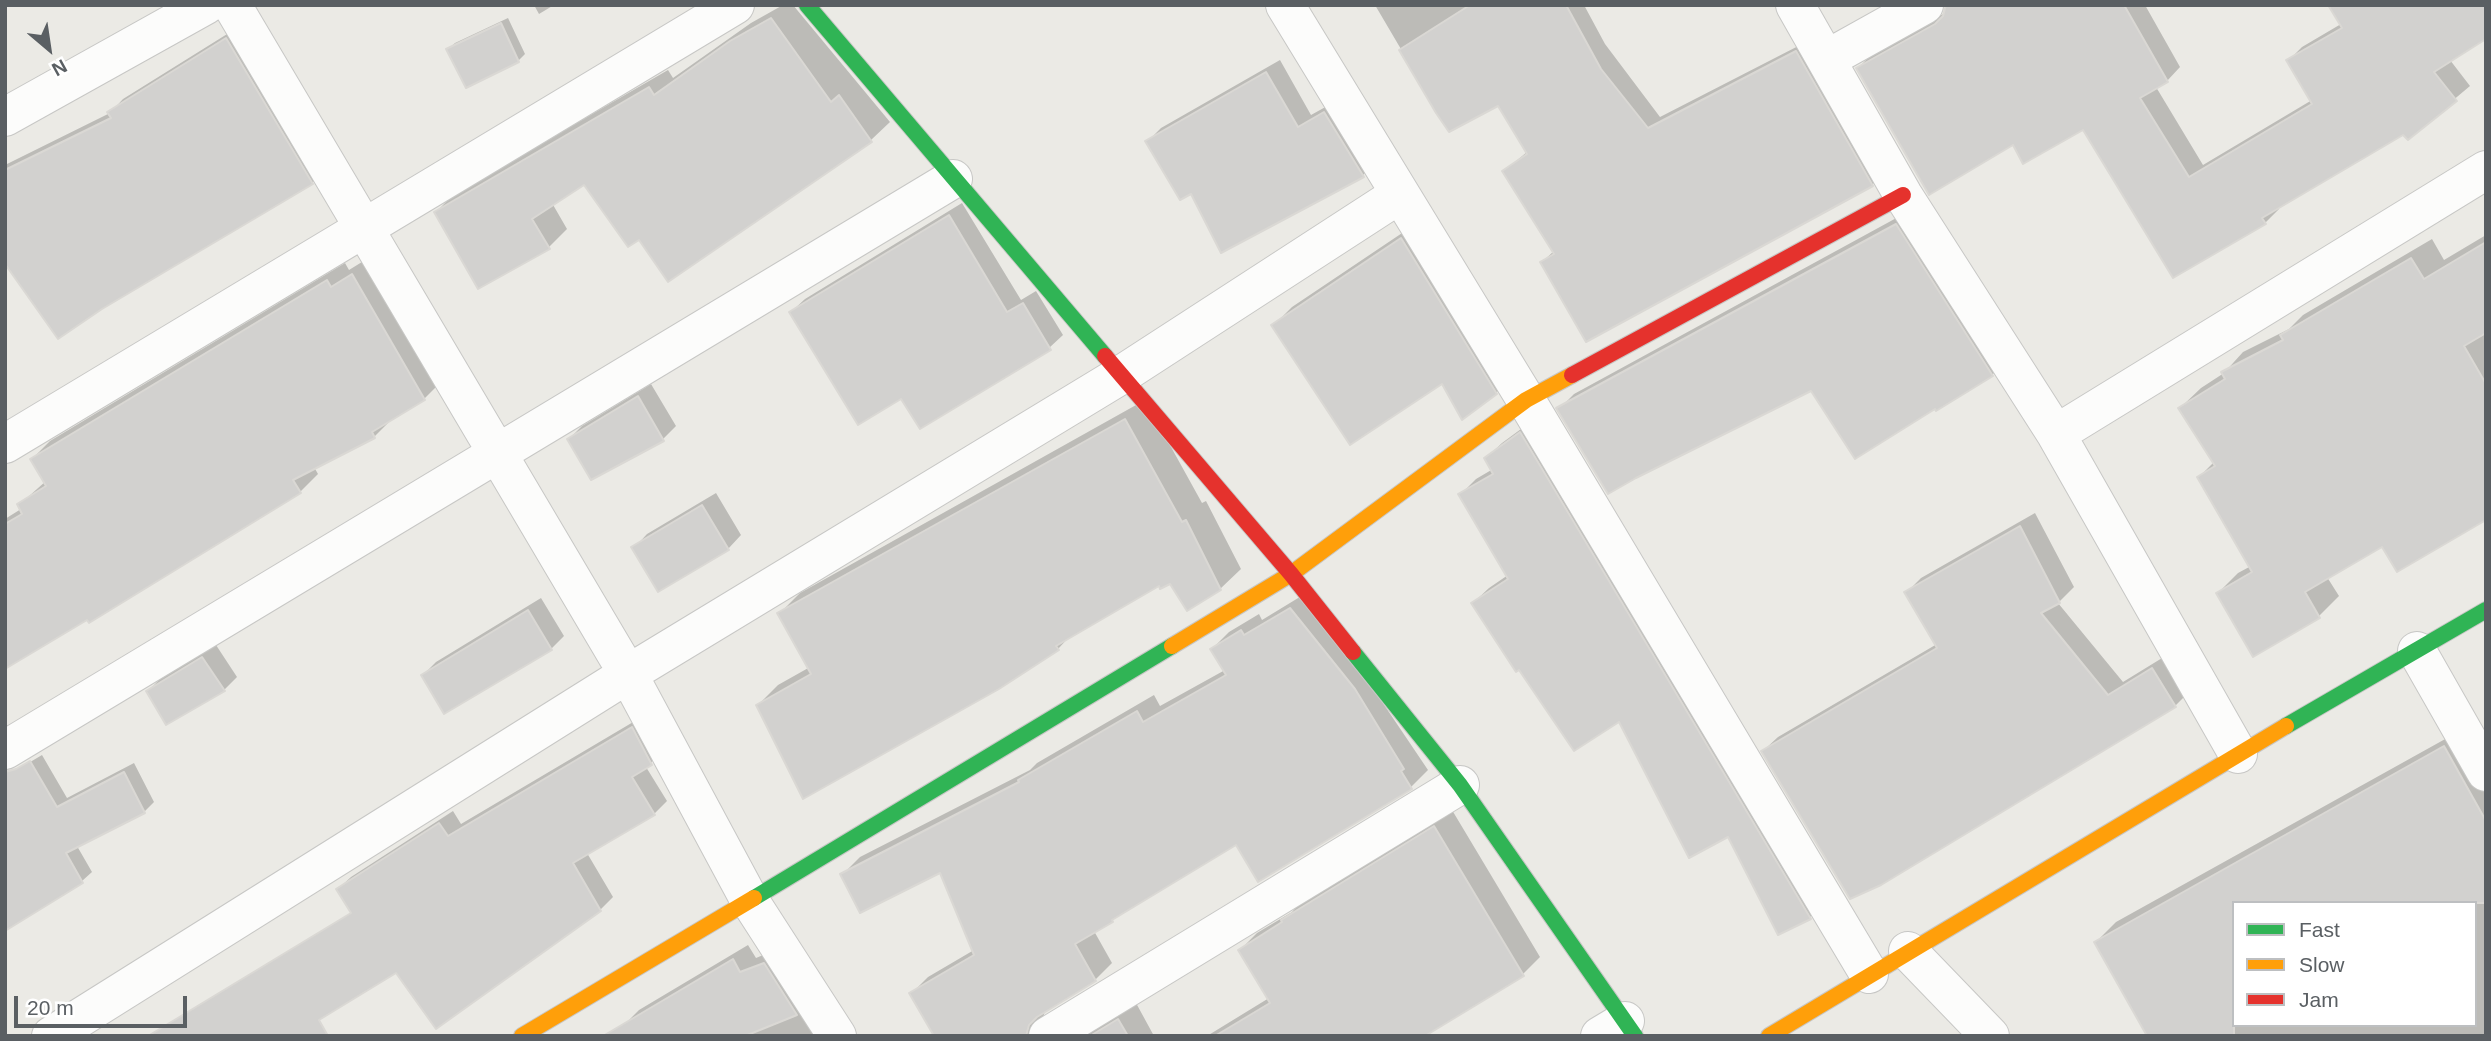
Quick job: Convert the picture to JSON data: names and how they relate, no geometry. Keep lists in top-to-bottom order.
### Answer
{
  "legend": ["Fast", "Slow", "Jam"],
  "scale_bar": "20 m",
  "north": "bottom right"
}
